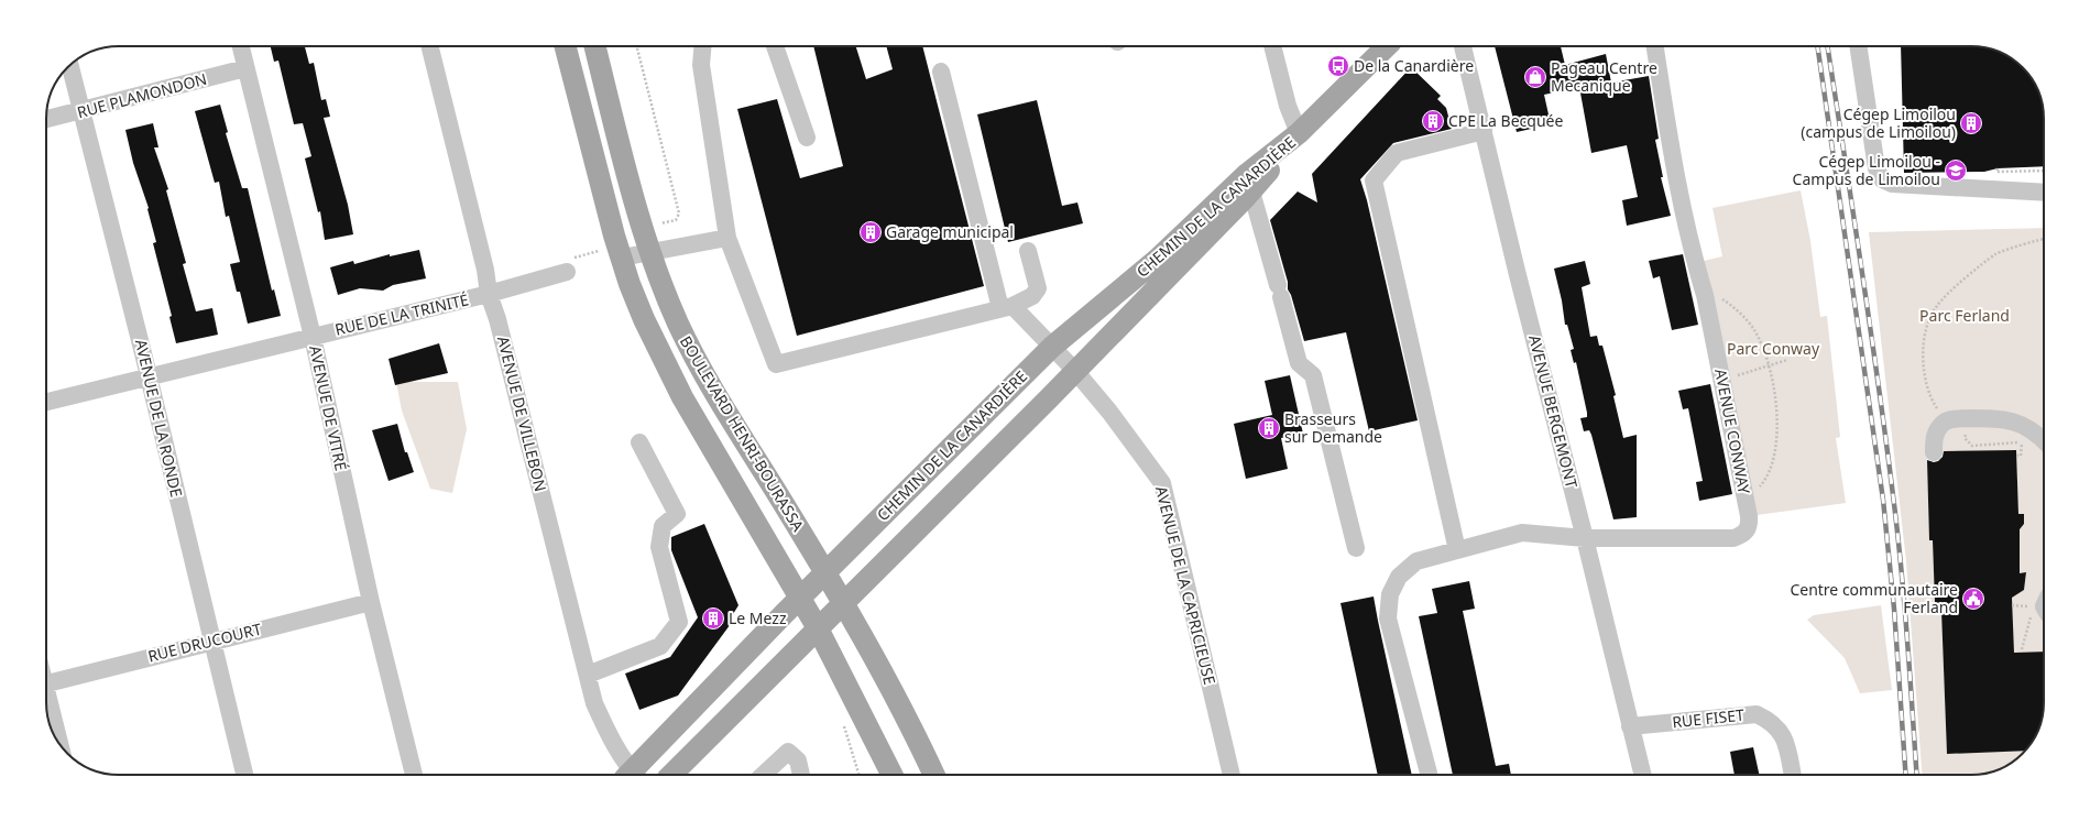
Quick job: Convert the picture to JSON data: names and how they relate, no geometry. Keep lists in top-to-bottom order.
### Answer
{
  "streets": {
    "main road": ["CHEMIN DE LA CANARDIÈRE", "BOULEVARD HENRI-BOURASSA"],
    "street": [
      "RUE PLAMONDON",
      "RUE DE LA TRINITÉ",
      "AVENUE DE VITRÉ",
      "AVENUE BERGEMONT",
      "AVENUE DE VILLEBON",
      "AVENUE DE LA RONDE",
      "AVENUE CONWAY",
      "AVENUE DE LA CAPRICIEUSE",
      "RUE DRUCOURT",
      "RUE FISET"
    ]
  },
  "crossings": [
    ["RUE PLAMONDON", "AVENUE DE VITRÉ"],
    ["RUE PLAMONDON", "AVENUE DE LA RONDE"],
    ["CHEMIN DE LA CANARDIÈRE", "BOULEVARD HENRI-BOURASSA"],
    ["CHEMIN DE LA CANARDIÈRE", "AVENUE DE LA CAPRICIEUSE"],
    ["RUE DE LA TRINITÉ", "AVENUE DE VITRÉ"],
    ["RUE DE LA TRINITÉ", "AVENUE DE VILLEBON"],
    ["RUE DE LA TRINITÉ", "AVENUE DE LA RONDE"],
    ["AVENUE DE VITRÉ", "RUE DRUCOURT"],
    ["AVENUE BERGEMONT", "AVENUE CONWAY"],
    ["AVENUE BERGEMONT", "RUE FISET"],
    ["AVENUE DE LA RONDE", "RUE DRUCOURT"]
  ],
  "parks": ["Parc Ferland", "Parc Conway"],
  "places": {
    "bus stop": ["De la Canardière"],
    "shop": ["Pageau Centre Mecanique"],
    "building": [
      "CPE La Becquée",
      "Cégep Limoilou (campus de Limoilou)",
      "Garage municipal",
      "Brasseurs sur Demande",
      "Le Mezz"
    ],
    "school or university": ["Cégep Limoilou - Campus de Limoilou"],
    "public building": ["Centre communautaire Ferland"]
  }
}
